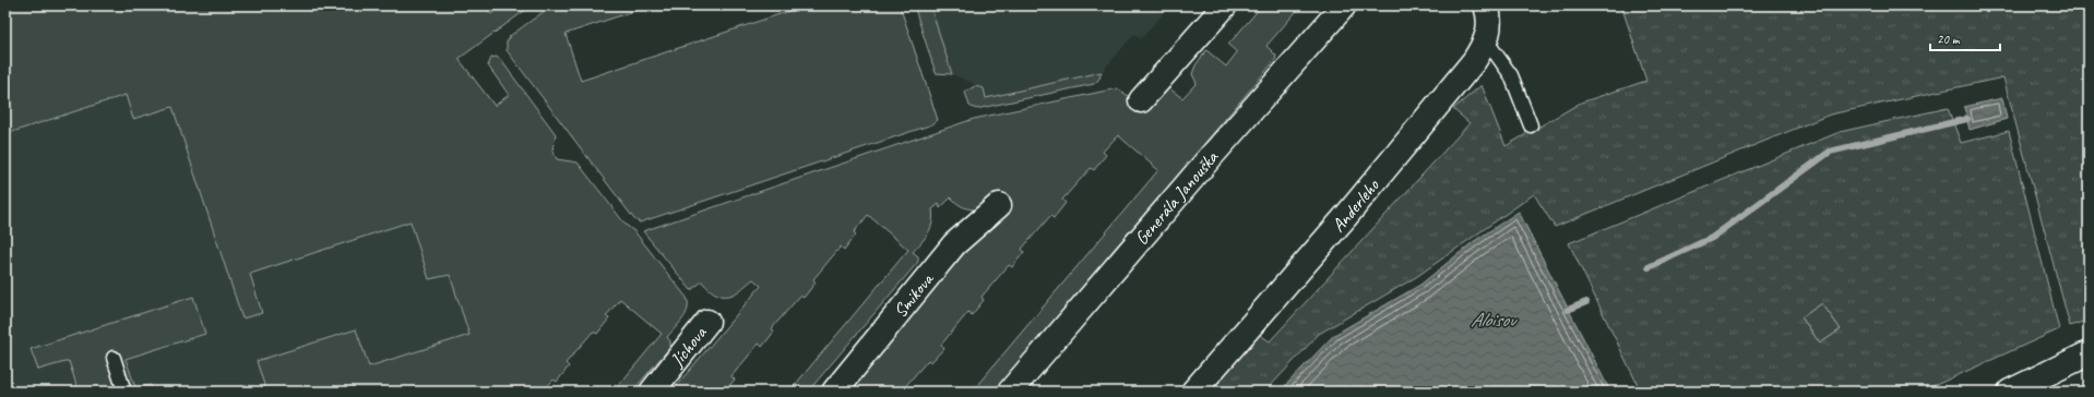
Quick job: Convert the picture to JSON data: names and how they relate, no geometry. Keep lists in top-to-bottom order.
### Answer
{
  "streets": {
    "street": [
      "Generála Janouška",
      "Anderleho",
      "Smikova",
      "Jíchova"
    ]
  },
  "water": ["Aloisov"],
  "scale_bar": "20 m"
}
